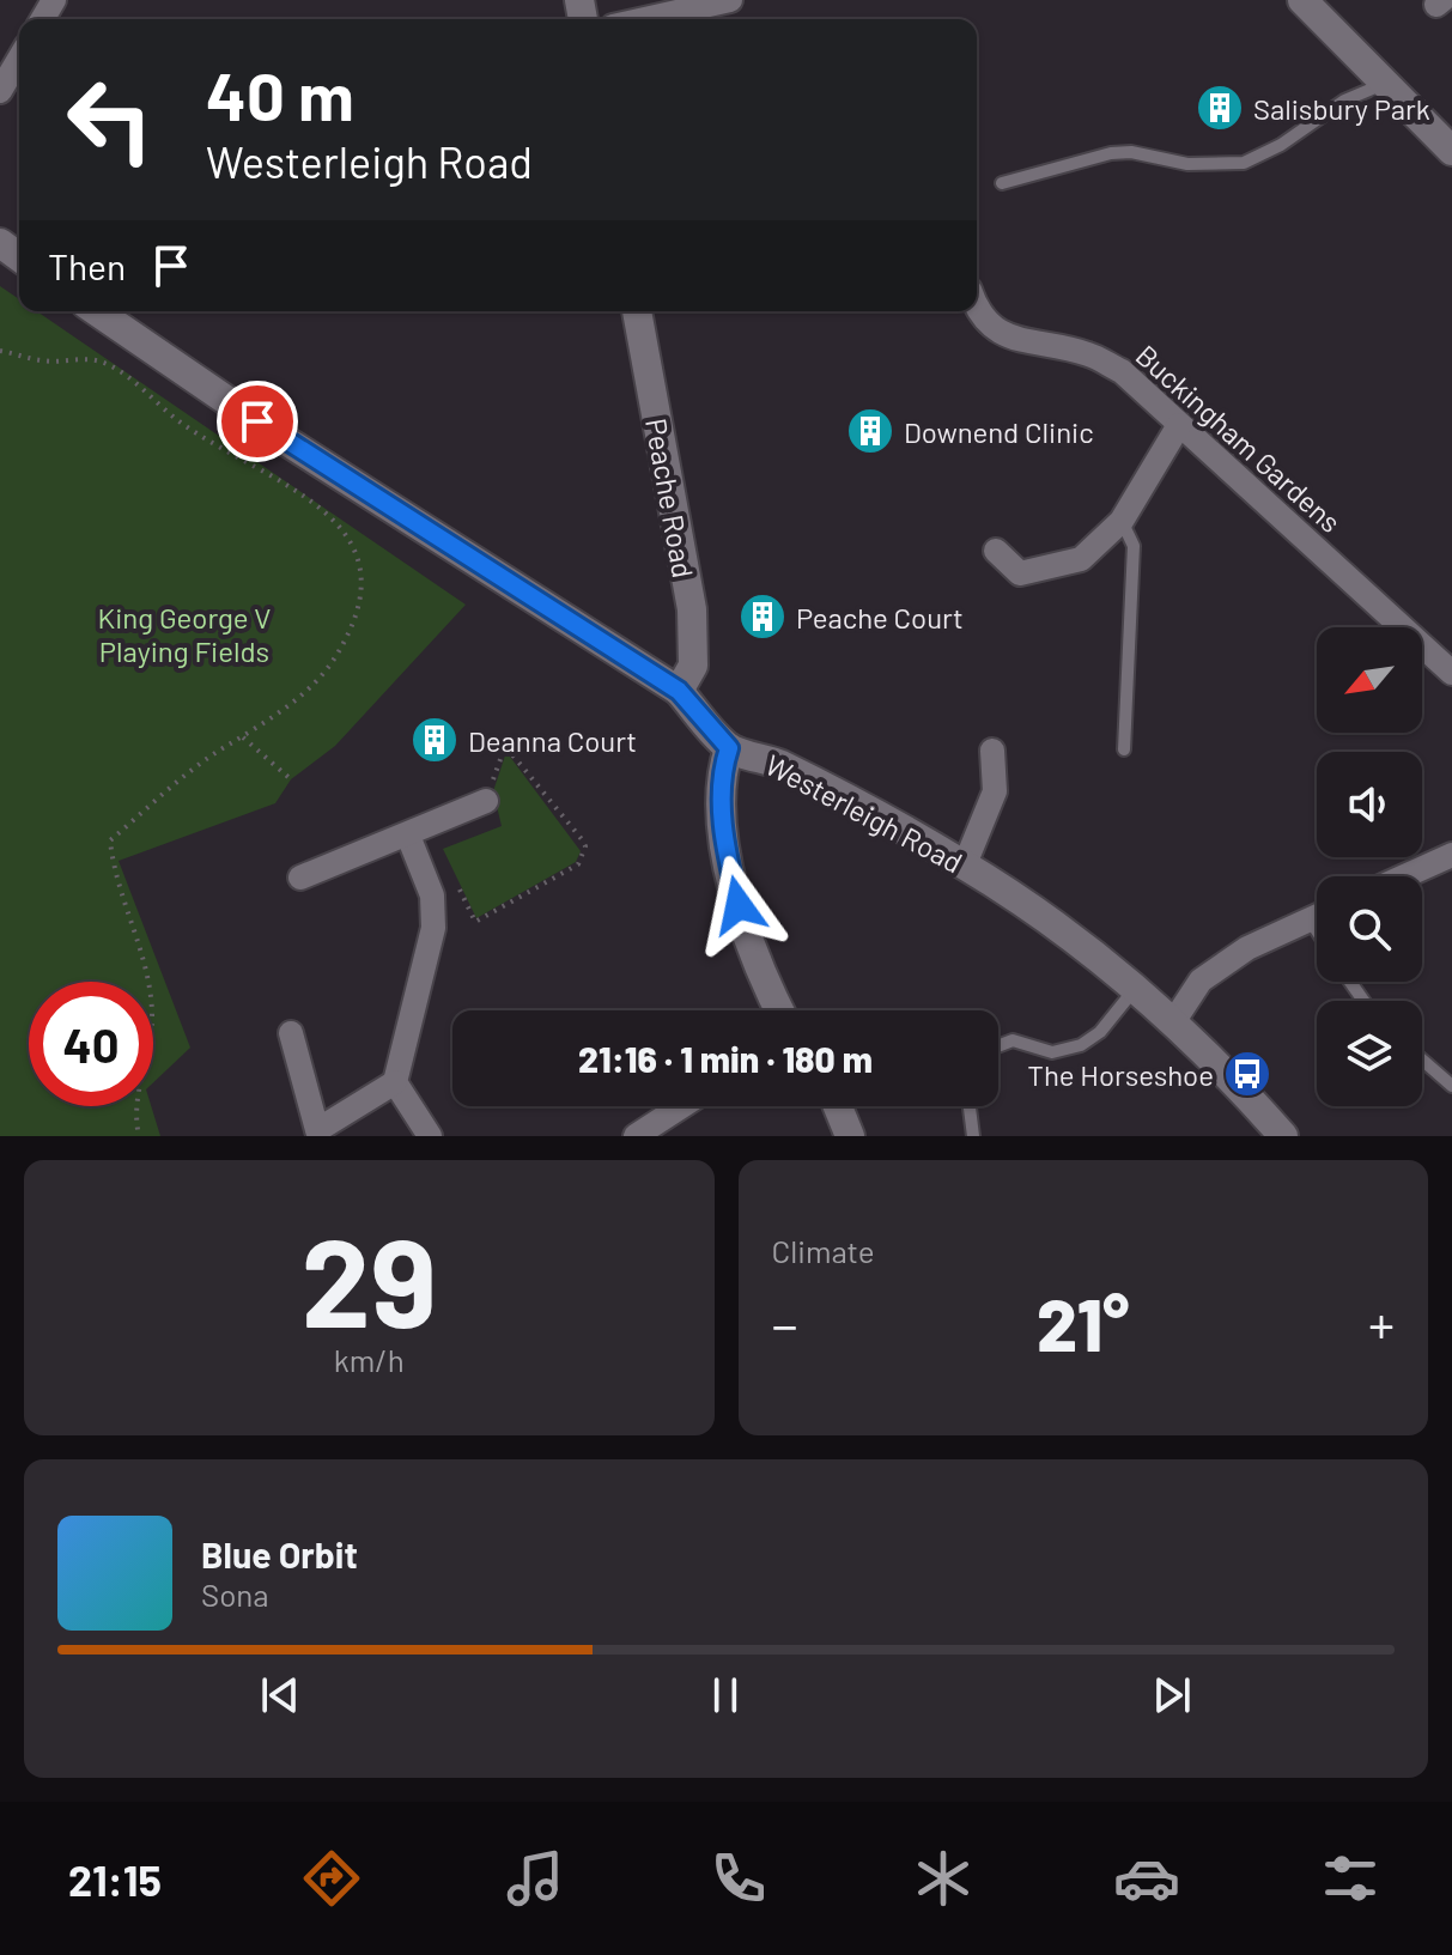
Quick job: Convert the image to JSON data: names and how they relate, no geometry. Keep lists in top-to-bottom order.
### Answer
{
  "streets": {
    "street": ["Buckingham Gardens", "Peache Road", "Westerleigh Road"]
  },
  "crossings": [
    ["Peache Road", "Westerleigh Road"]
  ],
  "parks": ["King George V Playing Fields"],
  "places": {
    "building": [
      "Salisbury Park",
      "Downend Clinic",
      "Peache Court",
      "Deanna Court"
    ],
    "bus stop": ["The Horseshoe"]
  },
  "north": "bottom left",
  "page": {
    "turn": ["40 m", "Westerleigh Road"],
    "then": "Then",
    "limit": "40",
    "trip": "21:16 · 1 min · 180 m",
    "tile": [
      ["29", "km/h"],
      "Climate"
    ],
    "heat": ["−", "21°", "+"],
    "song": ["Blue Orbit", "Sona"],
    "tabs": "21:15"
  }
}
